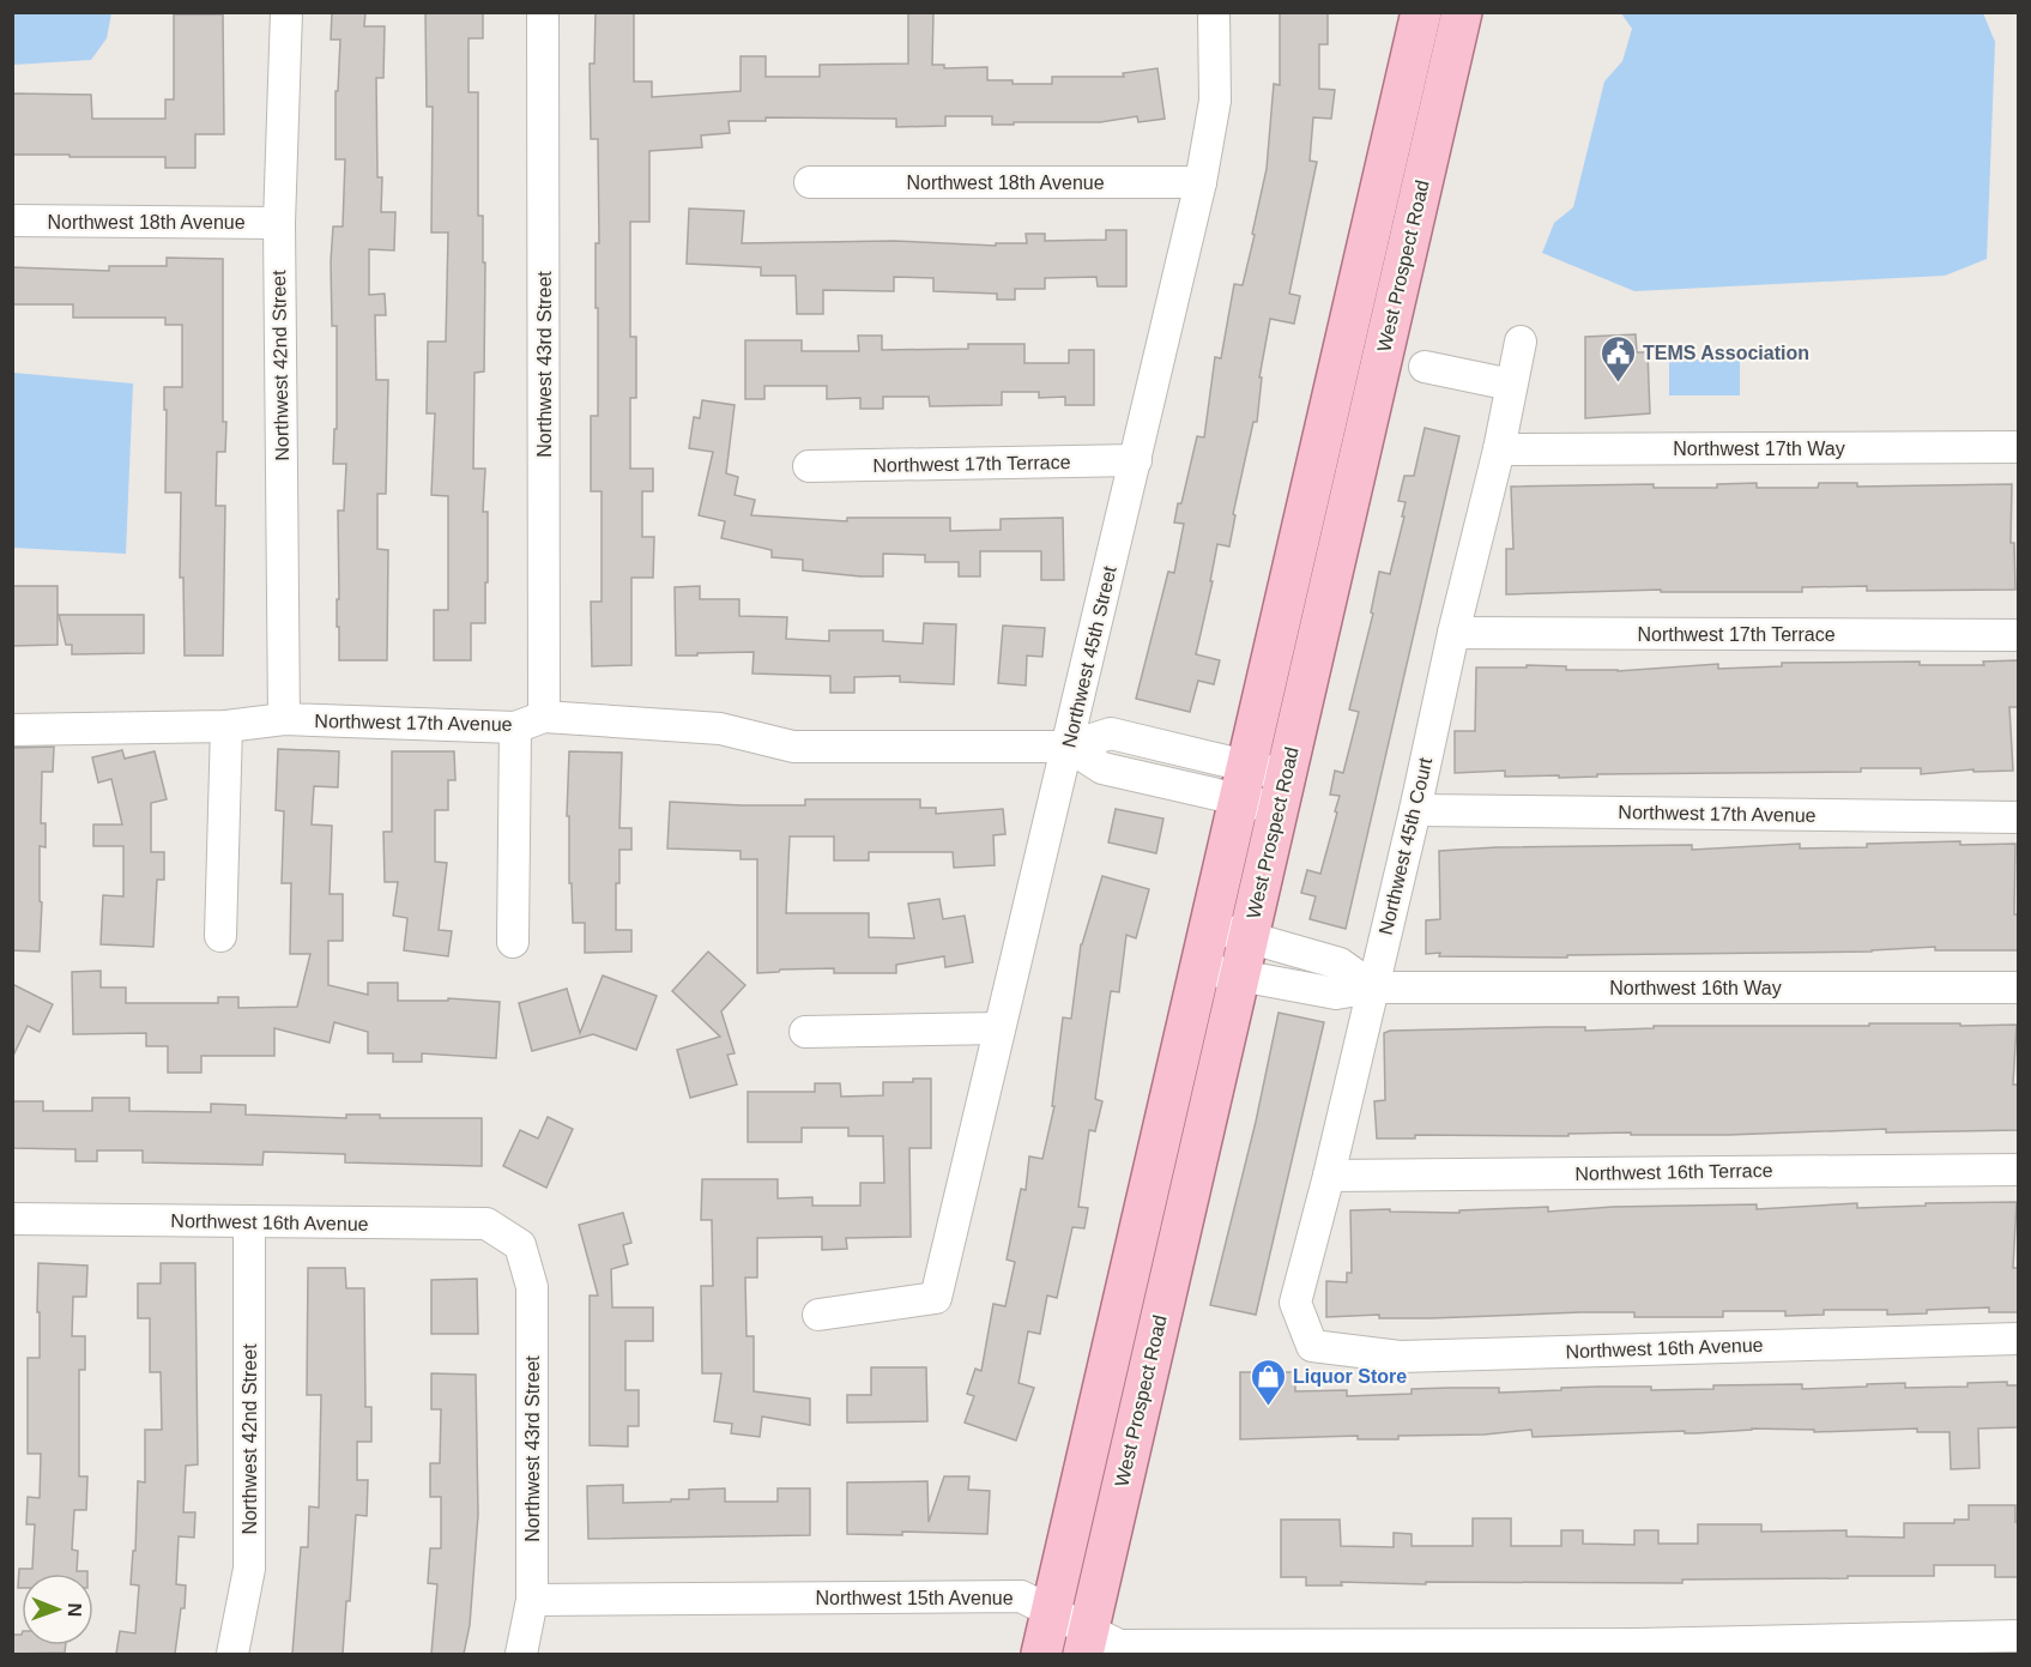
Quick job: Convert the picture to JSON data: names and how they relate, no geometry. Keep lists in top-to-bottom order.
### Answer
{
  "streets": {
    "main road": ["West Prospect Road"],
    "street": [
      "Northwest 18th Avenue",
      "Northwest 43rd Street",
      "Northwest 42nd Street",
      "Northwest 17th Way",
      "Northwest 17th Terrace",
      "Northwest 45th Street",
      "Northwest 17th Avenue",
      "Northwest 45th Court",
      "Northwest 16th Way",
      "Northwest 16th Terrace",
      "Northwest 16th Avenue",
      "Northwest 15th Avenue"
    ]
  },
  "crossings": [
    ["Northwest 18th Avenue", "Northwest 42nd Street"],
    ["Northwest 18th Avenue", "Northwest 45th Street"],
    ["West Prospect Road", "Northwest 17th Avenue"],
    ["West Prospect Road", "Northwest 16th Way"],
    ["West Prospect Road", "Northwest 15th Avenue"],
    ["Northwest 43rd Street", "Northwest 17th Avenue"],
    ["Northwest 43rd Street", "Northwest 16th Avenue"],
    ["Northwest 43rd Street", "Northwest 15th Avenue"],
    ["Northwest 42nd Street", "Northwest 17th Avenue"],
    ["Northwest 42nd Street", "Northwest 16th Avenue"],
    ["Northwest 17th Way", "Northwest 45th Court"],
    ["Northwest 17th Terrace", "Northwest 45th Street"],
    ["Northwest 17th Terrace", "Northwest 45th Court"],
    ["Northwest 45th Street", "Northwest 17th Avenue"],
    ["Northwest 17th Avenue", "Northwest 45th Court"],
    ["Northwest 45th Court", "Northwest 16th Way"],
    ["Northwest 45th Court", "Northwest 16th Terrace"],
    ["Northwest 45th Court", "Northwest 16th Avenue"]
  ],
  "places": {
    "public building": ["TEMS Association"],
    "shop": ["Liquor Store"]
  },
  "north": "right"
}
